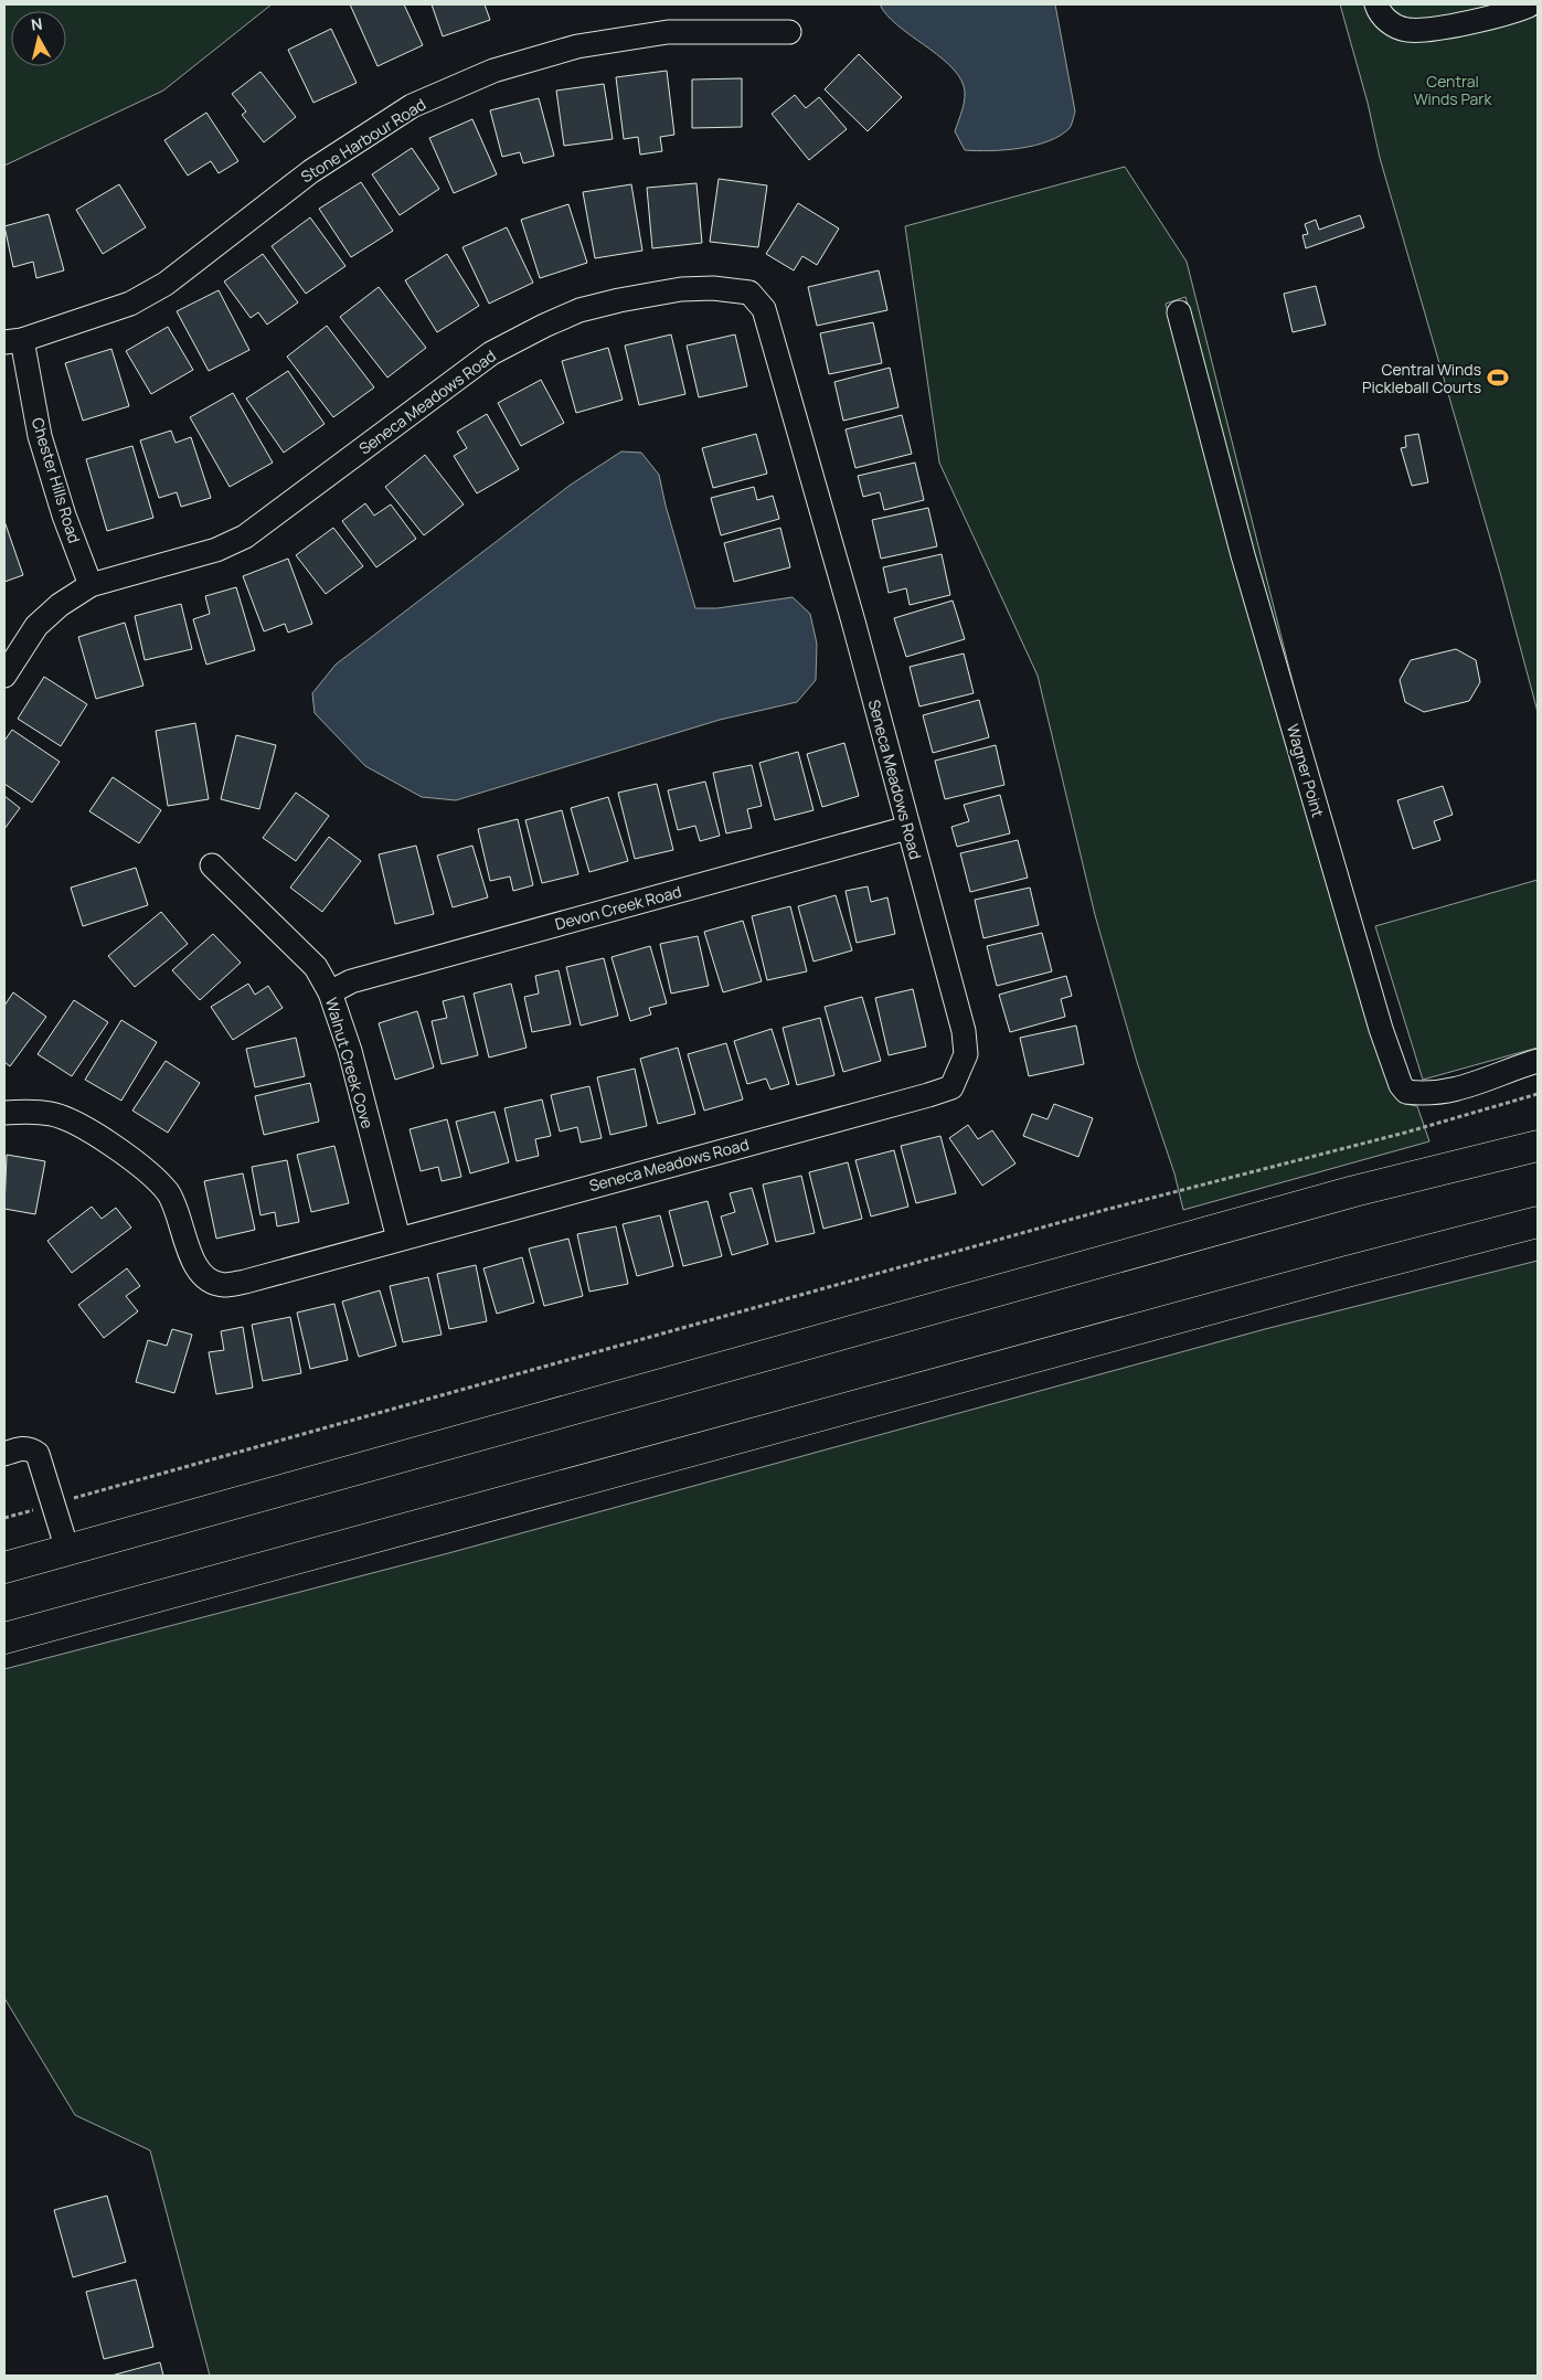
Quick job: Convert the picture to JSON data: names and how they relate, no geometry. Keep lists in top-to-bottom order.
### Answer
{
  "streets": {
    "street": [
      "Stone Harbour Road",
      "Seneca Meadows Road",
      "Chester Hills Road",
      "Wagner Point",
      "Devon Creek Road",
      "Walnut Creek Cove"
    ]
  },
  "crossings": [
    ["Stone Harbour Road", "Chester Hills Road"],
    ["Seneca Meadows Road", "Chester Hills Road"],
    ["Seneca Meadows Road", "Devon Creek Road"],
    ["Seneca Meadows Road", "Walnut Creek Cove"],
    ["Devon Creek Road", "Walnut Creek Cove"]
  ],
  "parks": ["Central Winds Park"],
  "places": {
    "sports": ["Central Winds Pickleball Courts"]
  },
  "north": "top"
}
